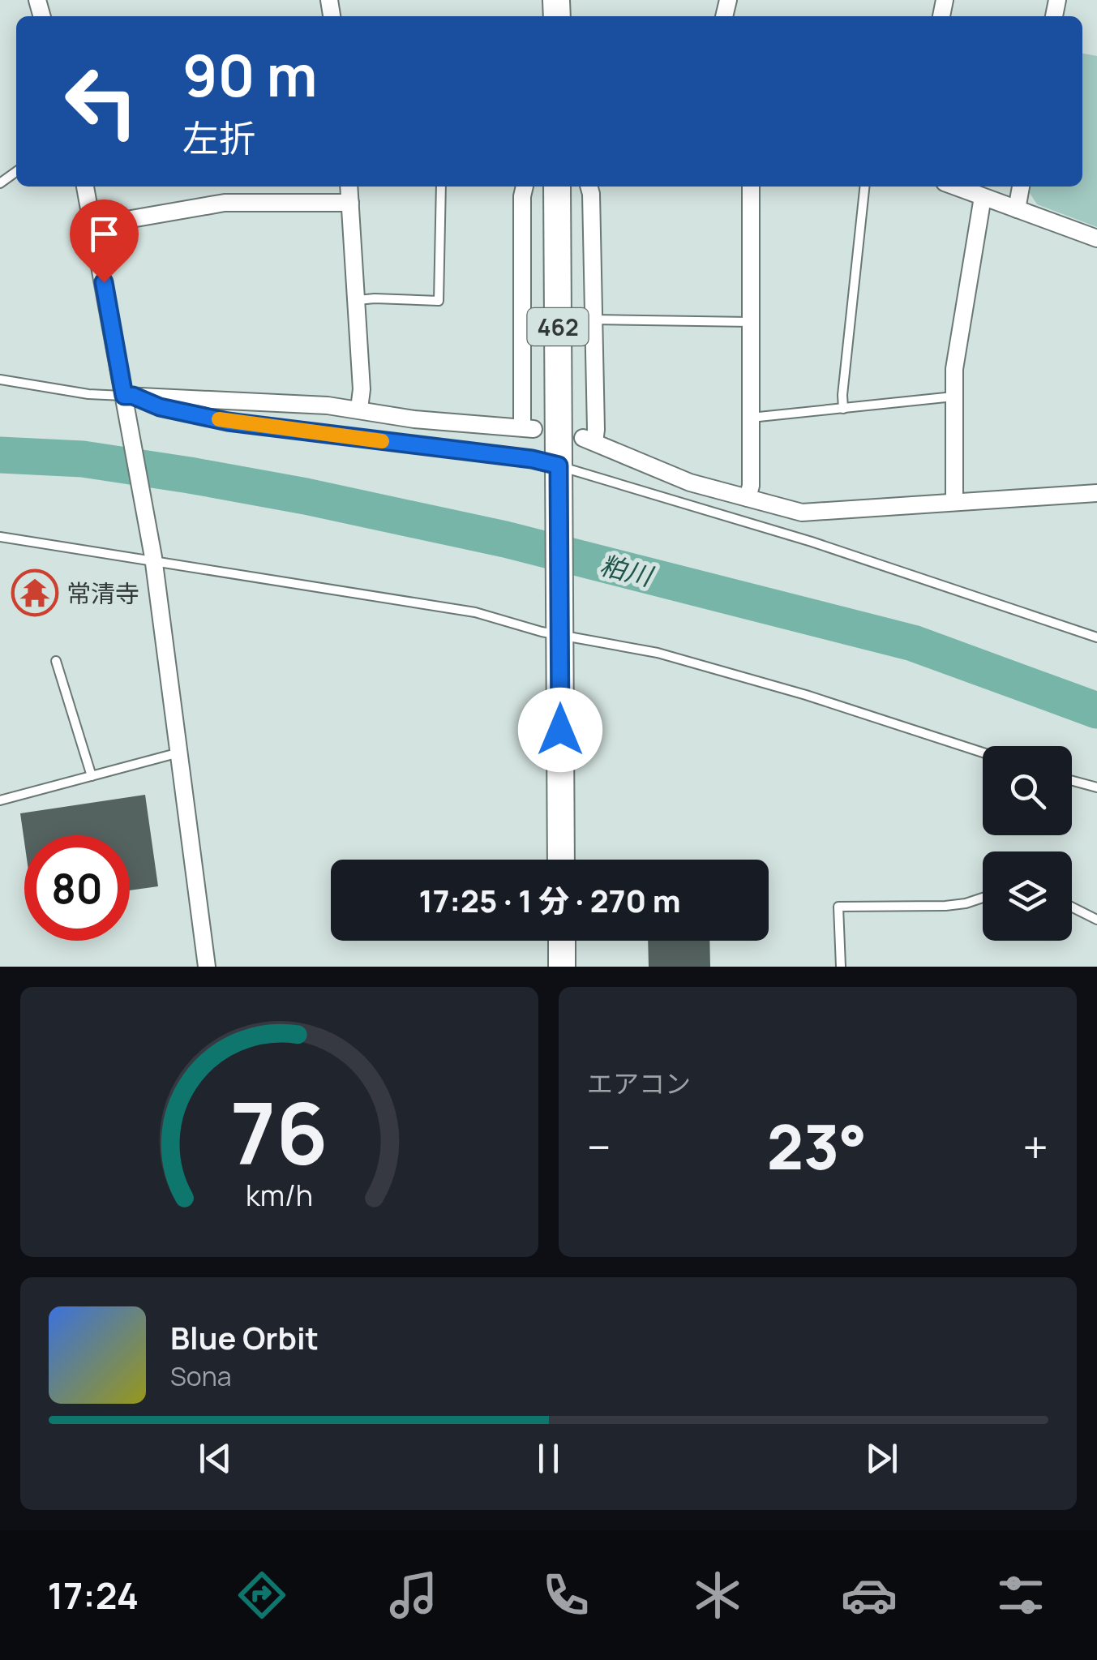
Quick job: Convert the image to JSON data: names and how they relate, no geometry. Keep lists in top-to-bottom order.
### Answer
{
  "streets": {
    "highway": ["462"]
  },
  "water": ["粕川"],
  "places": {
    "temple": ["常清寺"]
  },
  "page": {
    "turn": ["90 m", "左折"],
    "limit": "80",
    "trip": "17:25 · 1 分 · 270 m",
    "tile": "エアコン",
    "heat": ["−", "23°", "+"],
    "song": ["Blue Orbit", "Sona"],
    "tabs": "17:24",
    "gauge": ["76", "km/h"]
  }
}
